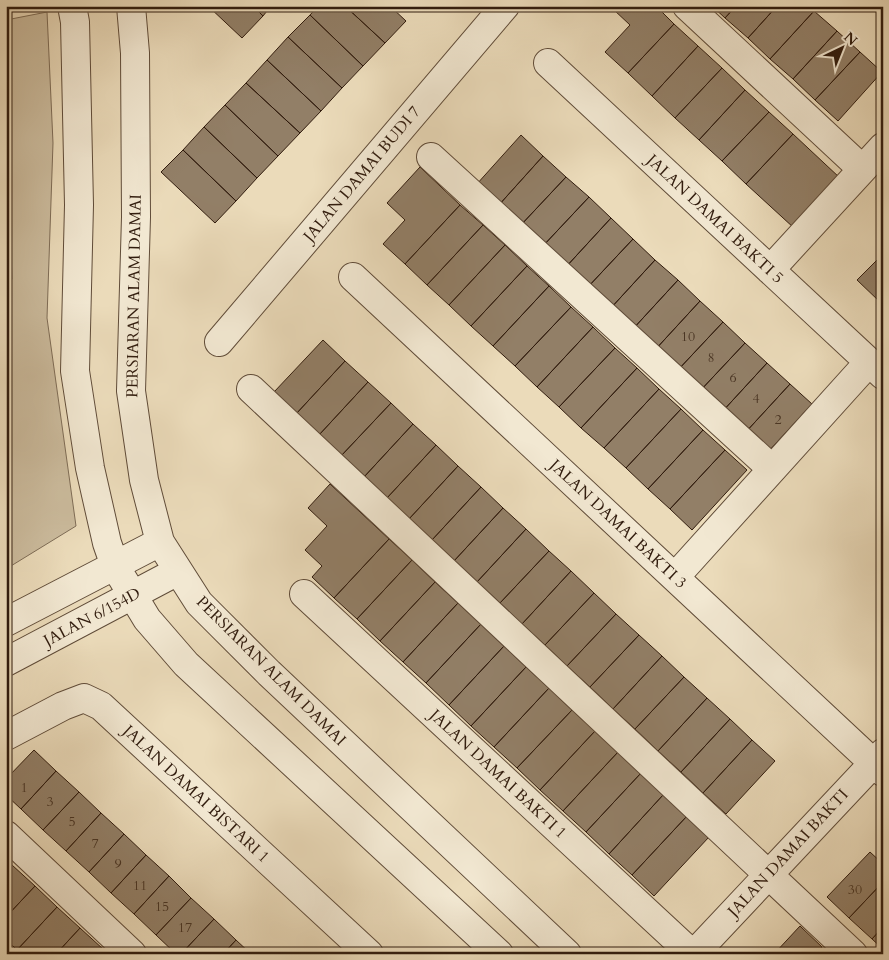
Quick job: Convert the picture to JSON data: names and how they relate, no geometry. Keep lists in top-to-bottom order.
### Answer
{
  "streets": {
    "street": [
      "JALAN DAMAI BUDI 7",
      "JALAN DAMAI BAKTI 5",
      "PERSIARAN ALAM DAMAI",
      "JALAN DAMAI BAKTI 3",
      "JALAN 6/154D",
      "JALAN DAMAI BAKTI 1",
      "JALAN DAMAI BISTARI 1",
      "JALAN DAMAI BAKTI"
    ]
  },
  "crossings": [
    ["PERSIARAN ALAM DAMAI", "JALAN 6/154D"],
    ["JALAN DAMAI BAKTI 3", "JALAN DAMAI BAKTI"],
    ["JALAN DAMAI BAKTI 1", "JALAN DAMAI BAKTI"]
  ],
  "house_numbers": [
    "10",
    "8",
    "6",
    "4",
    "2",
    "1",
    "3",
    "5",
    "7",
    "9",
    "11",
    "30",
    "15",
    "17"
  ],
  "north": "top right"
}
